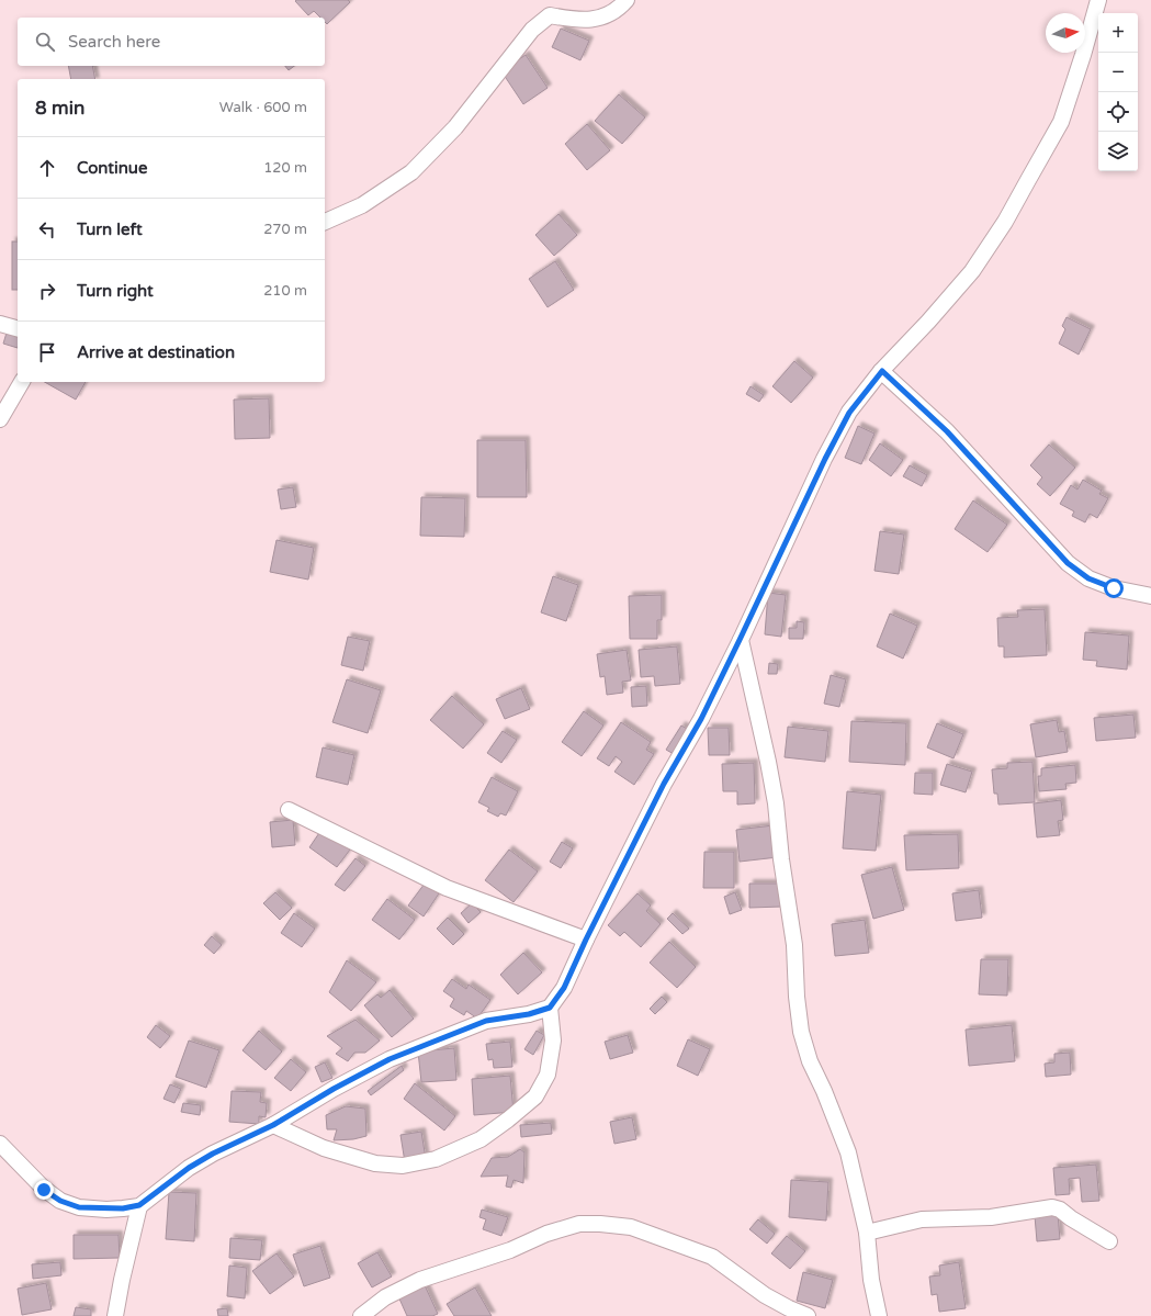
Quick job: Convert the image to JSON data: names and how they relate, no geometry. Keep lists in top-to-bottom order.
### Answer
{
  "north": "right",
  "page": {
    "map_buttons": ["+", "−"],
    "search": "Search here",
    "heading": ["8 min", "Walk · 600 m"],
    "list": [
      ["Continue", "120 m"],
      ["Turn left", "270 m"],
      ["Turn right", "210 m"],
      "Arrive at destination"
    ]
  }
}
